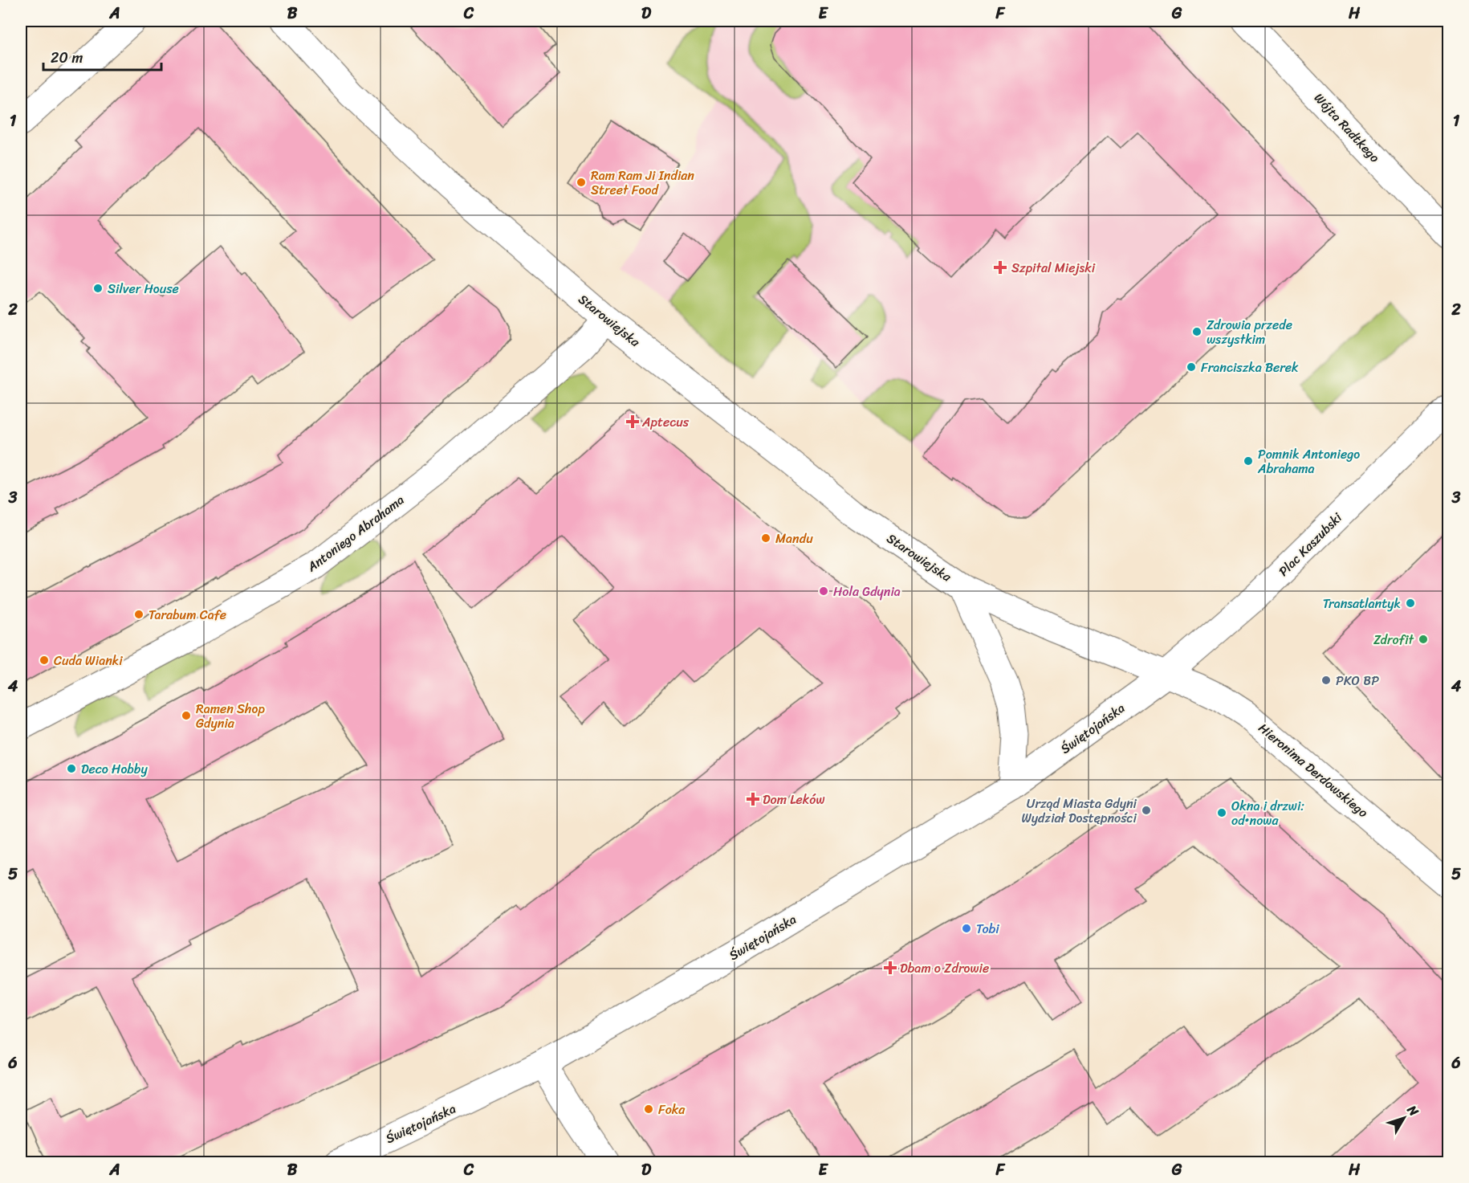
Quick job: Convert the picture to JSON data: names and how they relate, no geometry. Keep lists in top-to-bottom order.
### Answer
{
  "streets": {
    "street": [
      "Wójta Radtkego",
      "Starowiejska",
      "Antoniego Abrahama",
      "Plac Kaszubski",
      "Świętojańska",
      "Hieronima Derdowskiego"
    ]
  },
  "crossings": [
    ["Starowiejska", "Antoniego Abrahama"],
    ["Starowiejska", "Plac Kaszubski"],
    ["Starowiejska", "Świętojańska"],
    ["Starowiejska", "Hieronima Derdowskiego"],
    ["Plac Kaszubski", "Świętojańska"],
    ["Plac Kaszubski", "Hieronima Derdowskiego"],
    ["Świętojańska", "Hieronima Derdowskiego"]
  ],
  "places": {
    "other": [
      "Ram Ram Ji Indian Street Food",
      "Silver House",
      "Zdrowia przede wszystkim",
      "Franciszka Berek",
      "Pomnik Antoniego Abrahama",
      "Mandu",
      "Hola Gdynia",
      "Transatlantyk",
      "Tarabum Cafe",
      "Zdrofit",
      "Cuda Wianki",
      "PKO BP",
      "Ramen Shop Gdynia",
      "Deco Hobby",
      "Urząd Miasta Gdyni Wydział Dostępności",
      "Okna i drzwi: od•nowa",
      "Tobi",
      "Foka"
    ],
    "health": [
      "Szpital Miejski",
      "Aptecus",
      "Dom Leków",
      "Dbam o Zdrowie"
    ]
  },
  "scale_bar": "20 m",
  "north": "top right",
  "grid": {
    "columns": [
      "A",
      "B",
      "C",
      "D",
      "E",
      "F",
      "G",
      "H"
    ],
    "rows": [
      "1",
      "2",
      "3",
      "4",
      "5",
      "6"
    ]
  }
}
